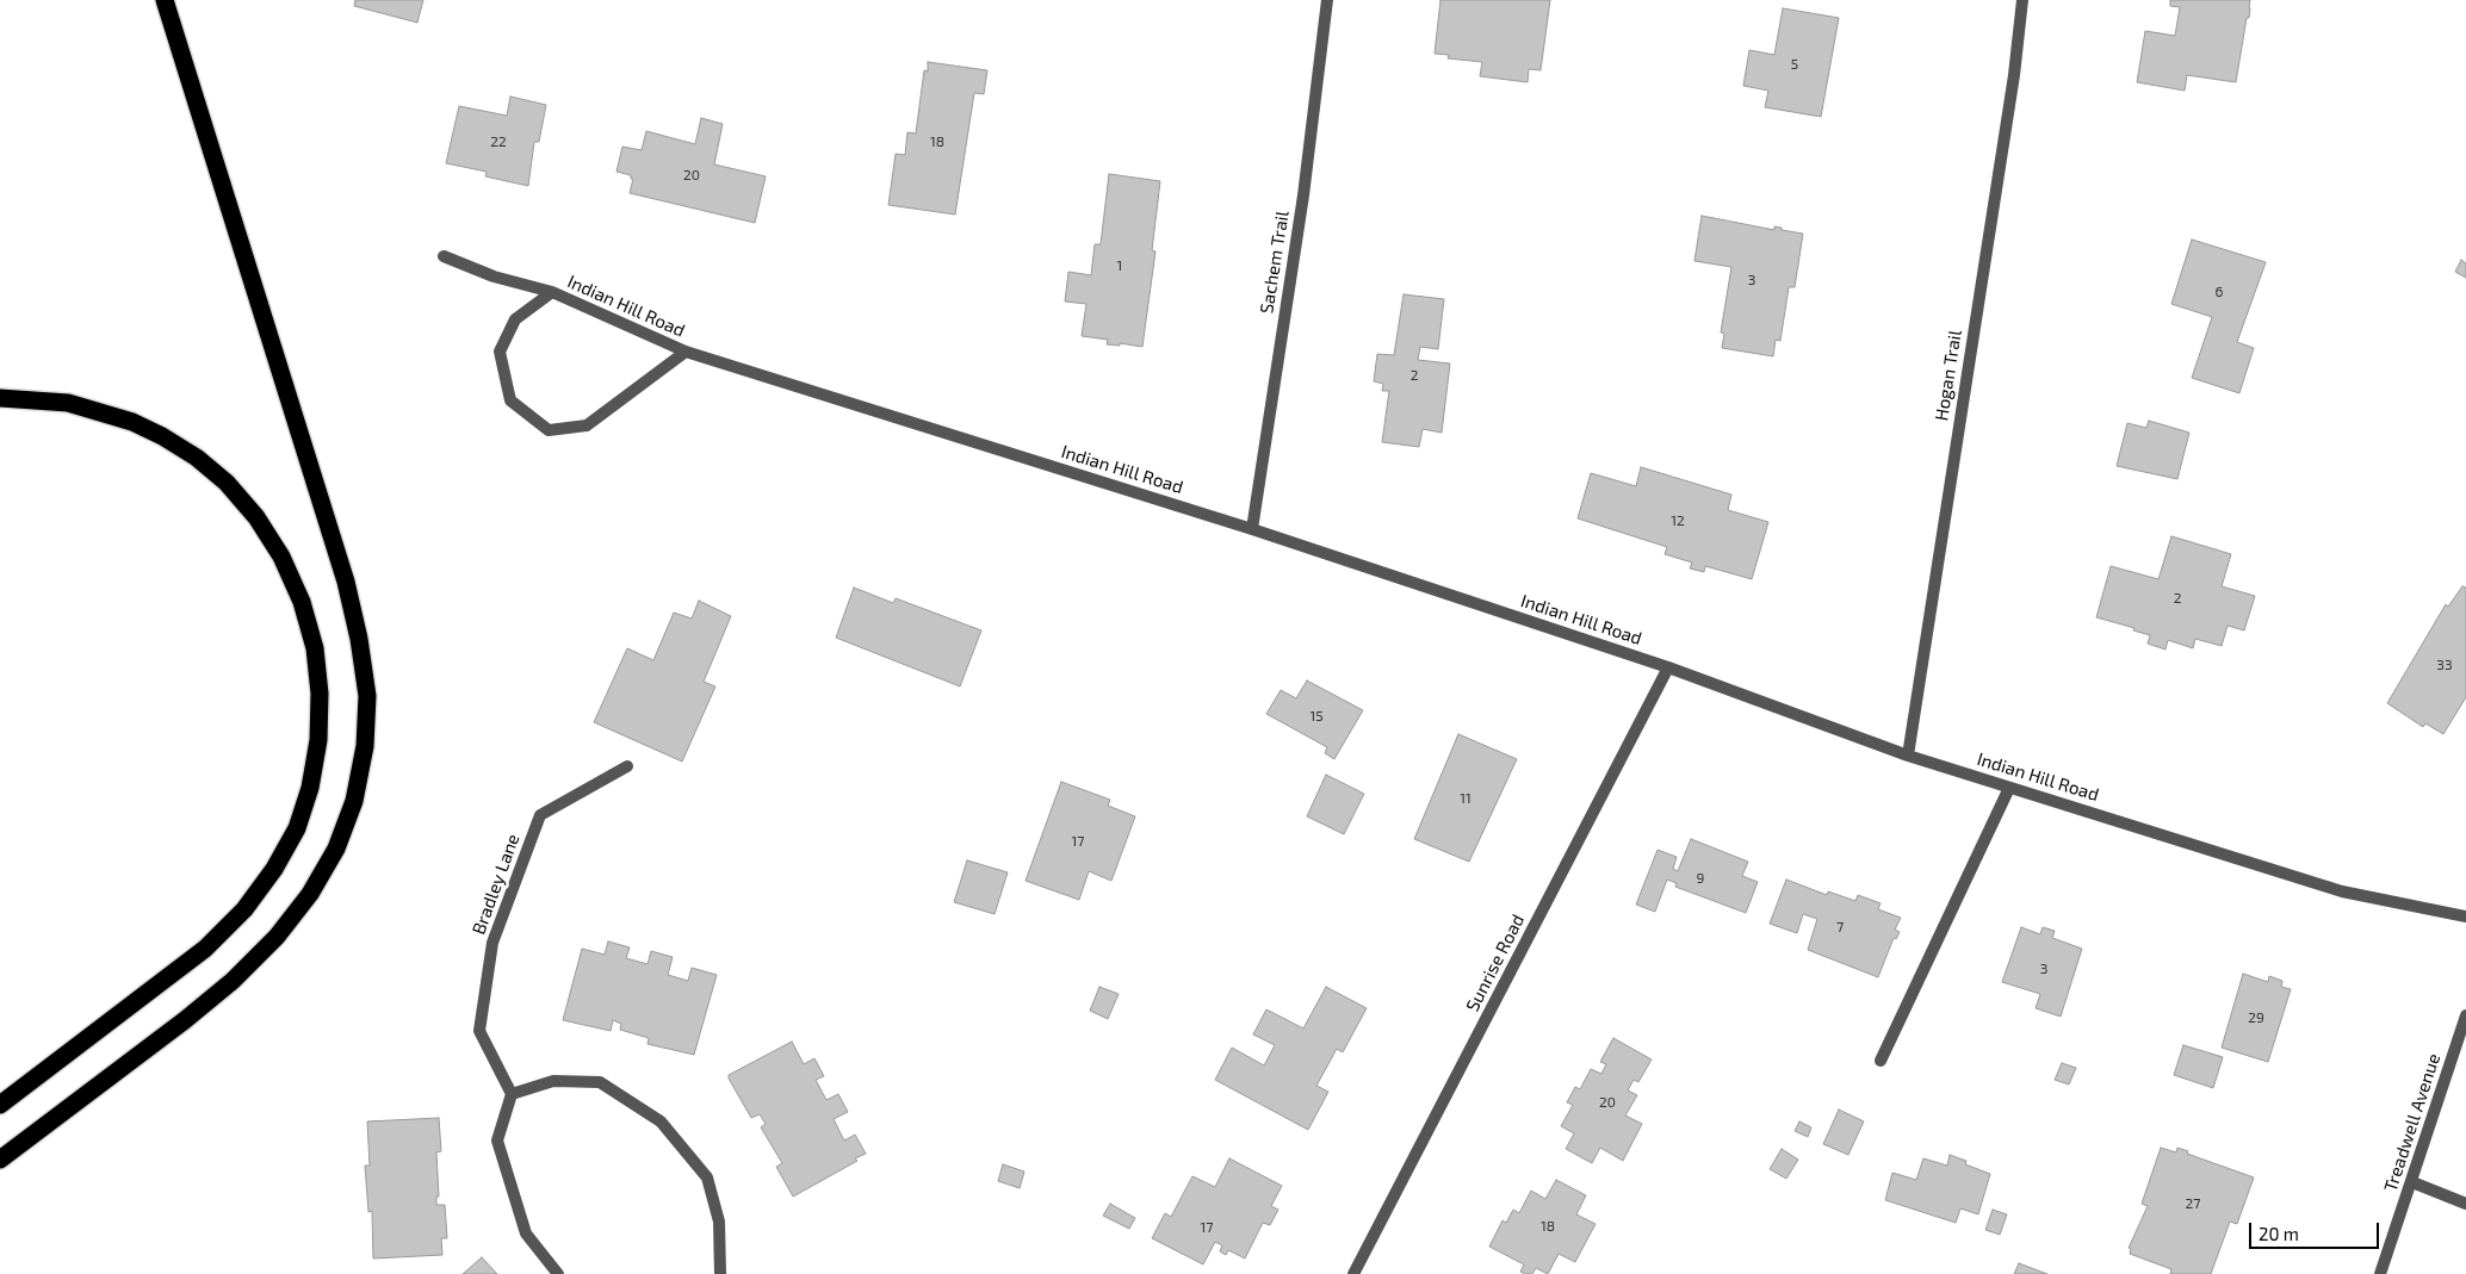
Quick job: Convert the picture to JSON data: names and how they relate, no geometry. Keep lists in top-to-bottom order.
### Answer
{
  "streets": {
    "street": [
      "Sachem Trail",
      "Indian Hill Road",
      "Hogan Trail",
      "Bradley Lane",
      "Sunrise Road",
      "Treadwell Avenue"
    ]
  },
  "crossings": [
    ["Sachem Trail", "Indian Hill Road"],
    ["Indian Hill Road", "Hogan Trail"],
    ["Indian Hill Road", "Sunrise Road"]
  ],
  "house_numbers": [
    "5",
    "22",
    "18",
    "20",
    "1",
    "3",
    "6",
    "2",
    "12",
    "2",
    "33",
    "15",
    "11",
    "17",
    "9",
    "7",
    "3",
    "29",
    "20",
    "27",
    "18",
    "17"
  ],
  "scale_bar": "20 m"
}
